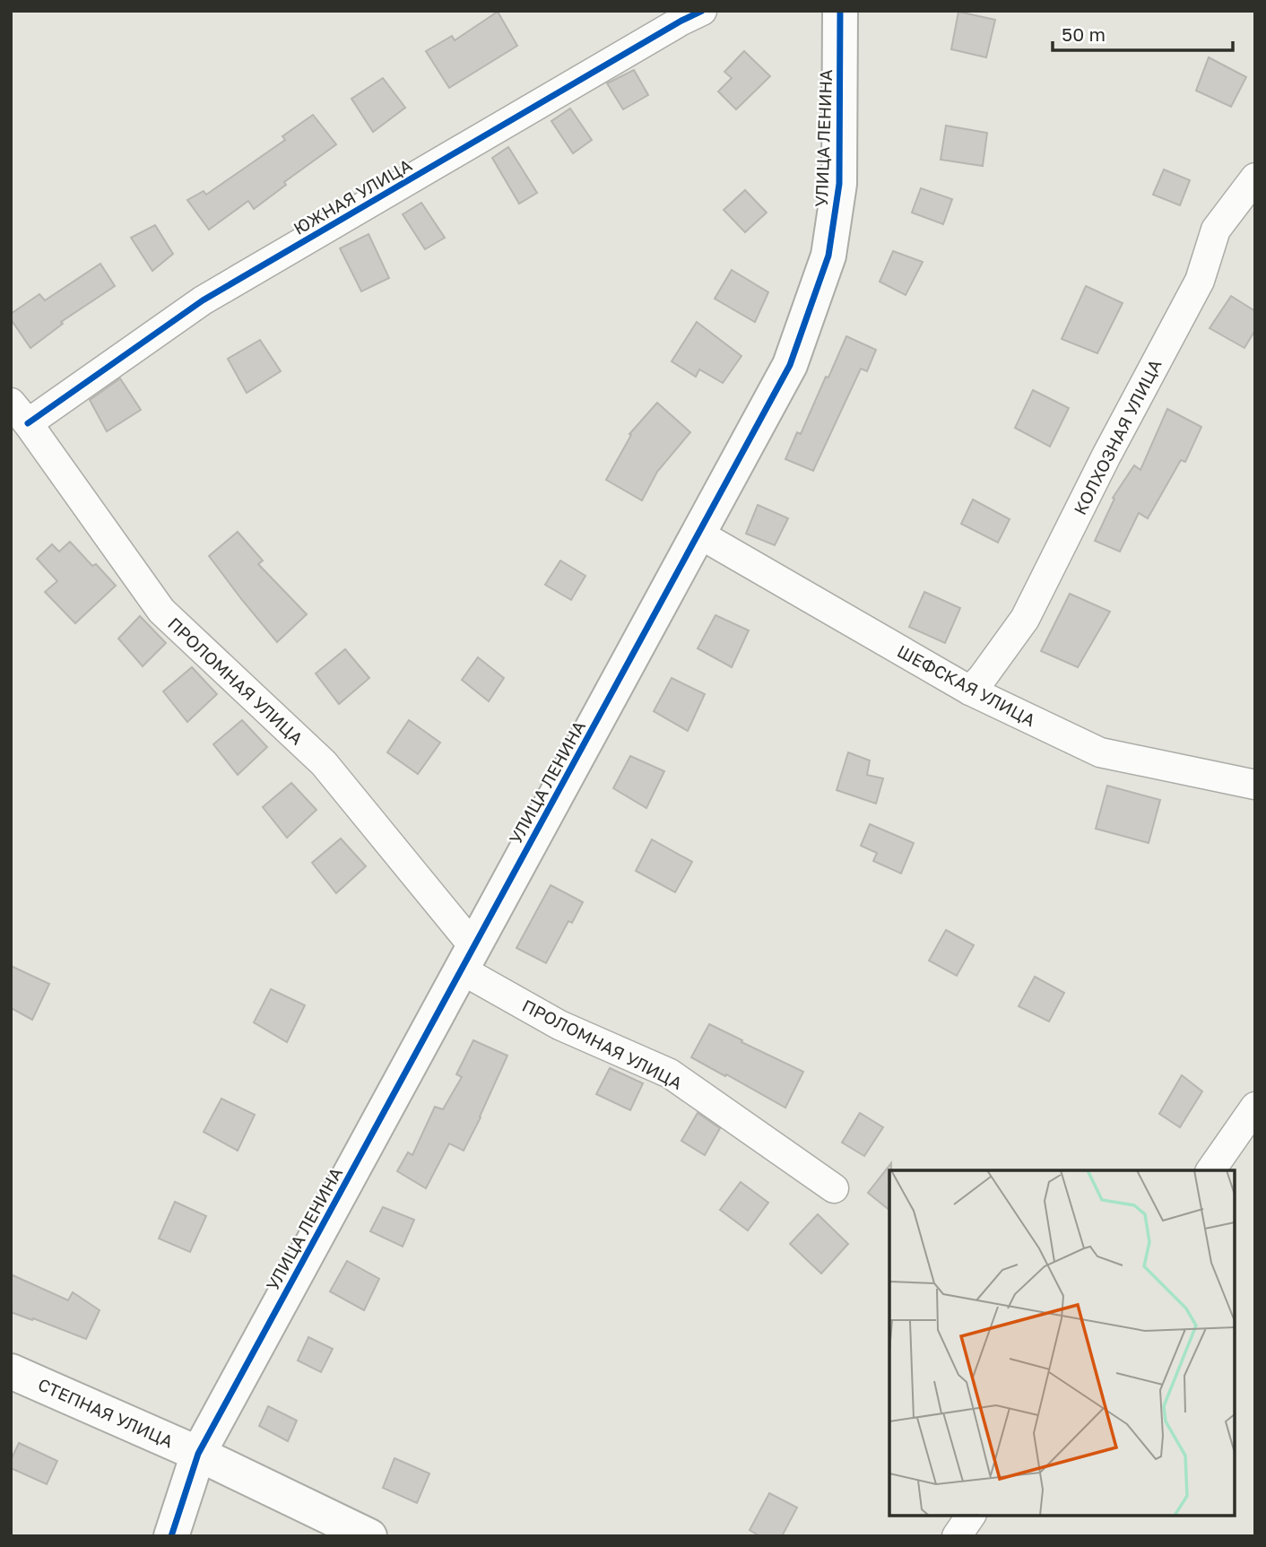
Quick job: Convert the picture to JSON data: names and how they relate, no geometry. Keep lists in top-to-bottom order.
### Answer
{
  "streets": {
    "street": [
      "УЛИЦА ЛЕНИНА",
      "ЮЖНАЯ УЛИЦА",
      "КОЛХОЗНАЯ УЛИЦА",
      "ПРОЛОМНАЯ УЛИЦА",
      "ШЕФСКАЯ УЛИЦА",
      "СТЕПНАЯ УЛИЦА"
    ]
  },
  "crossings": [
    ["УЛИЦА ЛЕНИНА", "ПРОЛОМНАЯ УЛИЦА"],
    ["УЛИЦА ЛЕНИНА", "ШЕФСКАЯ УЛИЦА"],
    ["УЛИЦА ЛЕНИНА", "СТЕПНАЯ УЛИЦА"],
    ["ЮЖНАЯ УЛИЦА", "ПРОЛОМНАЯ УЛИЦА"],
    ["КОЛХОЗНАЯ УЛИЦА", "ШЕФСКАЯ УЛИЦА"]
  ],
  "scale_bar": "50 m"
}
